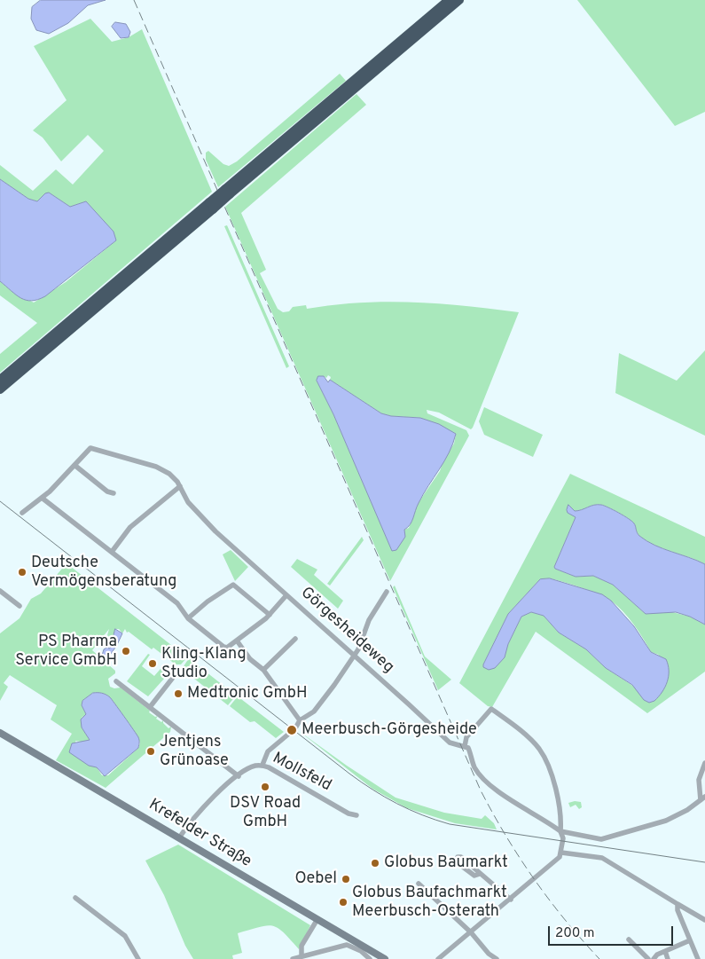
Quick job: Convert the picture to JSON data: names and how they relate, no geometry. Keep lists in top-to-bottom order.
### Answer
{
  "streets": {
    "main road": ["Krefelder Straße"],
    "street": ["Görgesheideweg", "Mollsfeld"]
  },
  "crossings": [
    ["Mollsfeld", "Krefelder Straße"]
  ],
  "places": [
    "Deutsche Vermögensberatung",
    "PS Pharma Service GmbH",
    "Kling-Klang Studio",
    "Medtronic GmbH",
    "Meerbusch-Görgesheide",
    "Jentjens Grünoase",
    "DSV Road GmbH",
    "Globus Baumarkt",
    "Oebel",
    "Globus Baufachmarkt Meerbusch-Osterath"
  ],
  "scale_bar": "200 m"
}
